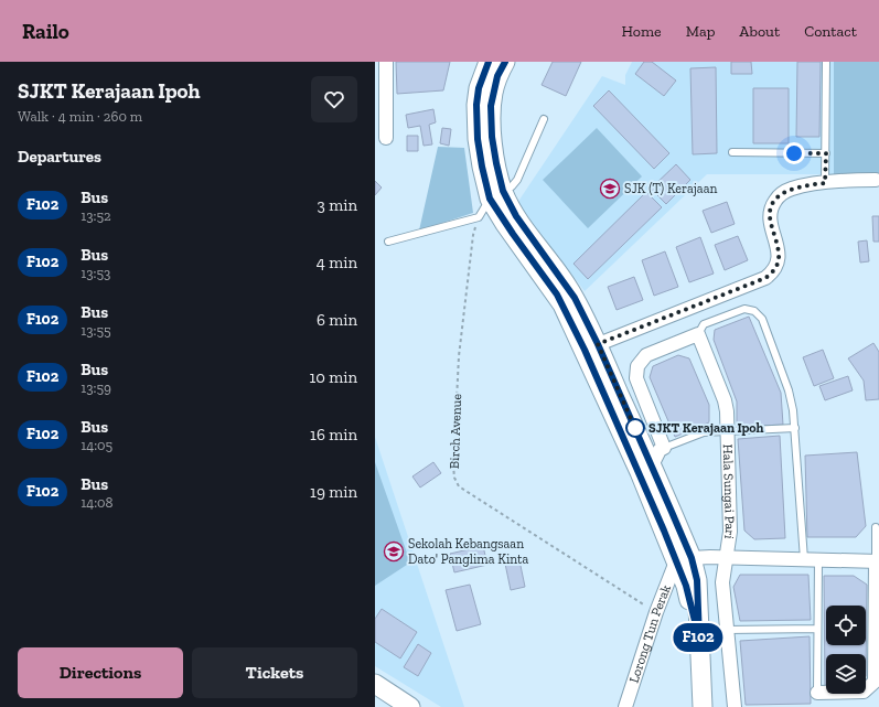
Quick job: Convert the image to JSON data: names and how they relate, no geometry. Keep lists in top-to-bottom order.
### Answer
{
  "streets": {
    "street": ["Hala Sungai Pari", "Lorong Tun Perak"],
    "path": ["Birch Avenue"]
  },
  "crossings": [
    ["Birch Avenue", "Lorong Tun Perak"]
  ],
  "places": {
    "school or university": ["SJK (T) Kerajaan", "Sekolah Kebangsaan Dato' Panglima Kinta"],
    "other": ["SJKT Kerajaan Ipoh"]
  },
  "lines": ["bus line F102"],
  "page": {
    "header": "Railo",
    "nav": [
      "Home",
      "Map",
      "About",
      "Contact"
    ],
    "heading": [
      ["SJKT Kerajaan Ipoh", "Walk · 4 min · 260 m"],
      "Departures"
    ],
    "on_map": "F102",
    "list": [
      {
        "mark": "F102",
        "name": "Bus",
        "note": "13:52",
        "value": "3 min"
      },
      {
        "mark": "F102",
        "name": "Bus",
        "note": "13:53",
        "value": "4 min"
      },
      {
        "mark": "F102",
        "name": "Bus",
        "note": "13:55",
        "value": "6 min"
      },
      {
        "mark": "F102",
        "name": "Bus",
        "note": "13:59",
        "value": "10 min"
      },
      {
        "mark": "F102",
        "name": "Bus",
        "note": "14:05",
        "value": "16 min"
      },
      {
        "mark": "F102",
        "name": "Bus",
        "note": "14:08",
        "value": "19 min"
      }
    ],
    "buttons": ["Directions", "Tickets"]
  }
}
